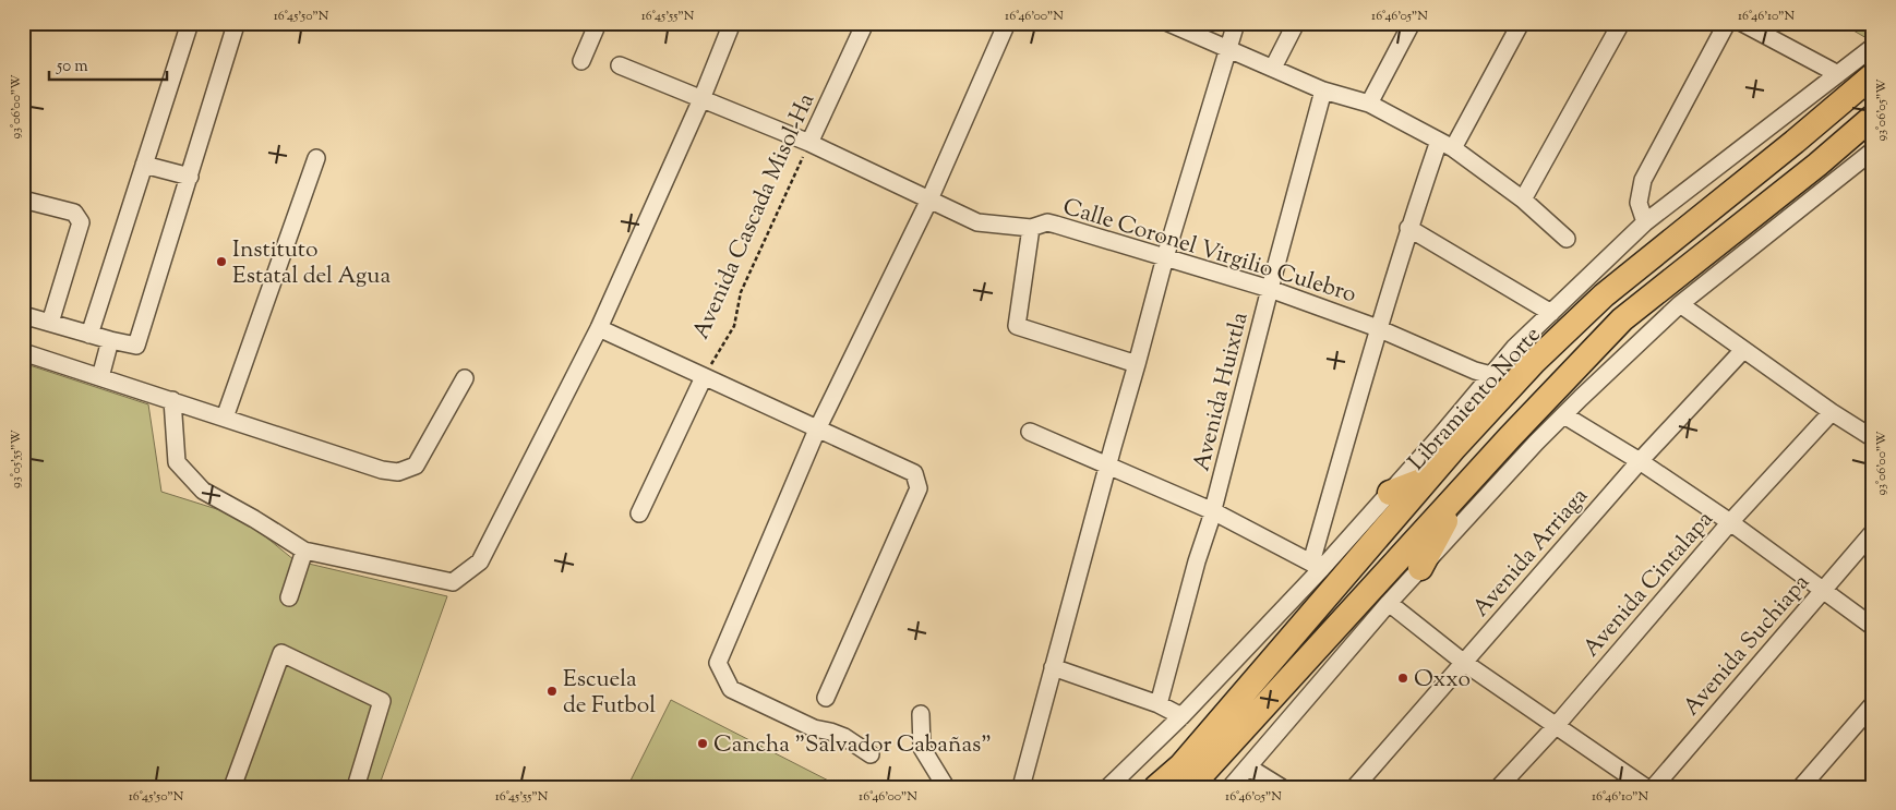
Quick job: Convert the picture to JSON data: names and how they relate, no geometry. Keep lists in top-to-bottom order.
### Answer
{
  "streets": {
    "highway": ["Libramiento Norte"],
    "street": [
      "Avenida Cascada Misol-Ha",
      "Calle Coronel Virgilio Culebro",
      "Avenida Huixtla",
      "Avenida Arriaga",
      "Avenida Cintalapa",
      "Avenida Suchiapa"
    ]
  },
  "crossings": [
    ["Avenida Cascada Misol-Ha", "Calle Coronel Virgilio Culebro"],
    ["Calle Coronel Virgilio Culebro", "Avenida Huixtla"],
    ["Calle Coronel Virgilio Culebro", "Libramiento Norte"]
  ],
  "places": [
    "Instituto Estatal del Agua",
    "Oxxo",
    "Escuela de Futbol",
    "Cancha \"Salvador Cabañas\""
  ],
  "scale_bar": "50 m",
  "coordinates": [
    "16°45'50\"N",
    "16°45'55\"N",
    "16°46'00\"N",
    "16°46'05\"N",
    "16°46'10\"N",
    "93°06'00\"W",
    "93°06'05\"W",
    "93°05'55\"W"
  ]
}
